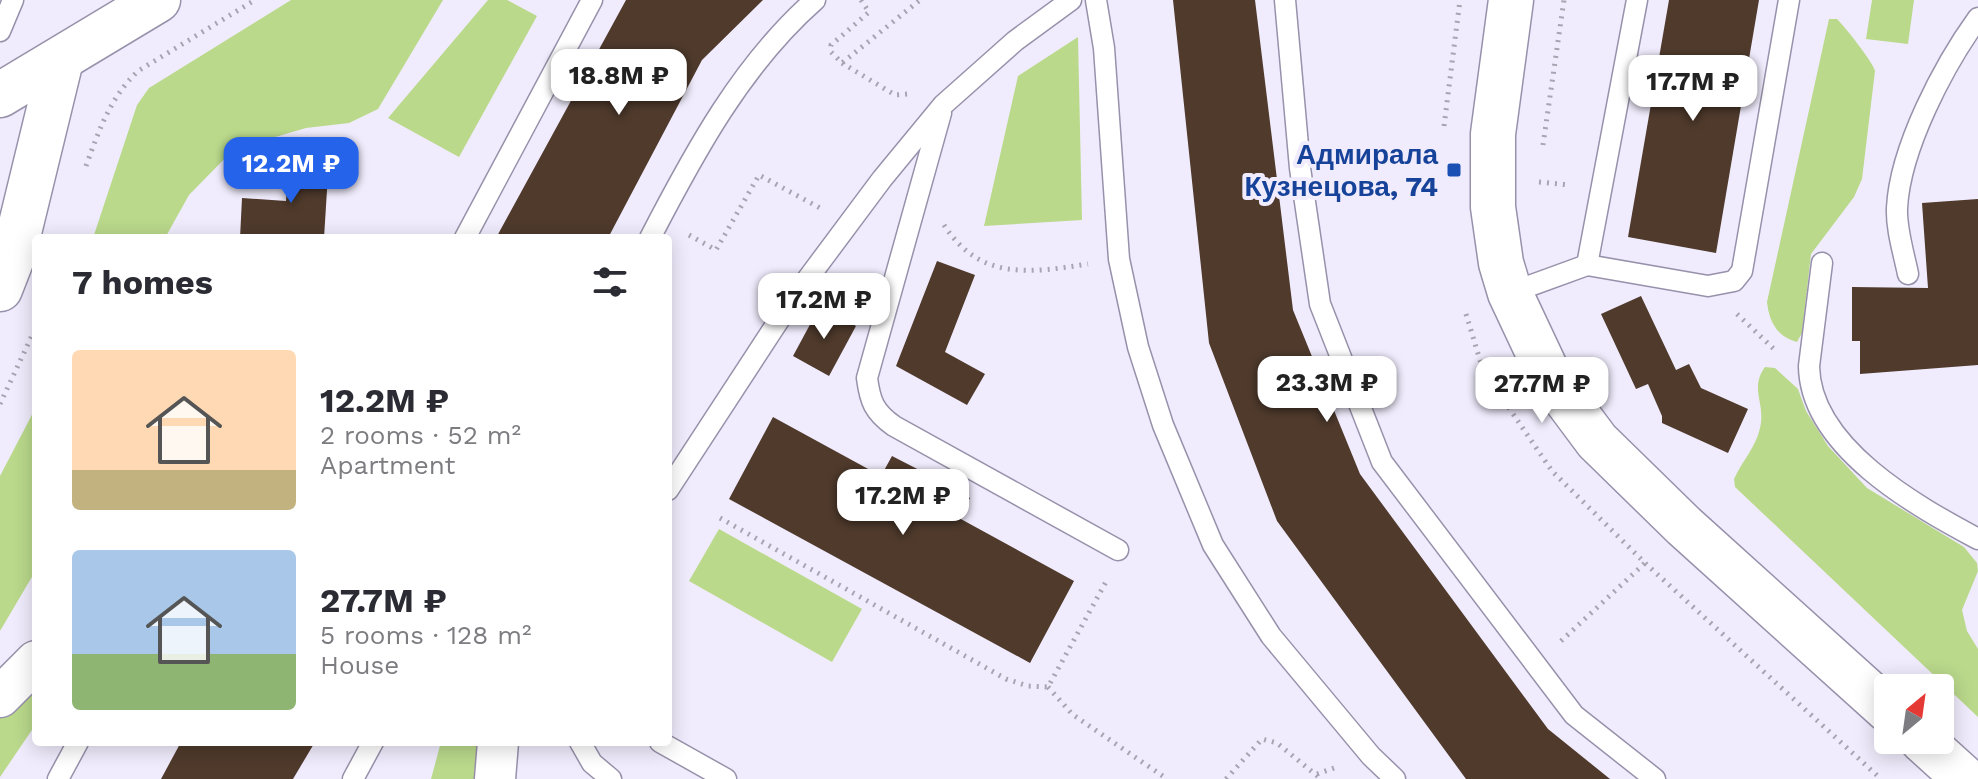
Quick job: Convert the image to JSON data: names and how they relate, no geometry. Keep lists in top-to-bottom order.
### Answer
{
  "places": {
    "transit": ["Адмирала Кузнецова, 74"]
  },
  "north": "top right",
  "page": {
    "price": [
      "18.8M ₽",
      "17.7M ₽",
      "12.2M ₽",
      "17.2M ₽",
      "23.3M ₽",
      "27.7M ₽",
      "17.2M ₽"
    ],
    "heading": "7 homes",
    "list": [
      {
        "name": "12.2M ₽",
        "note": "2 rooms · 52 m² · Apartment"
      },
      {
        "name": "27.7M ₽",
        "note": "5 rooms · 128 m² · House"
      }
    ]
  }
}
